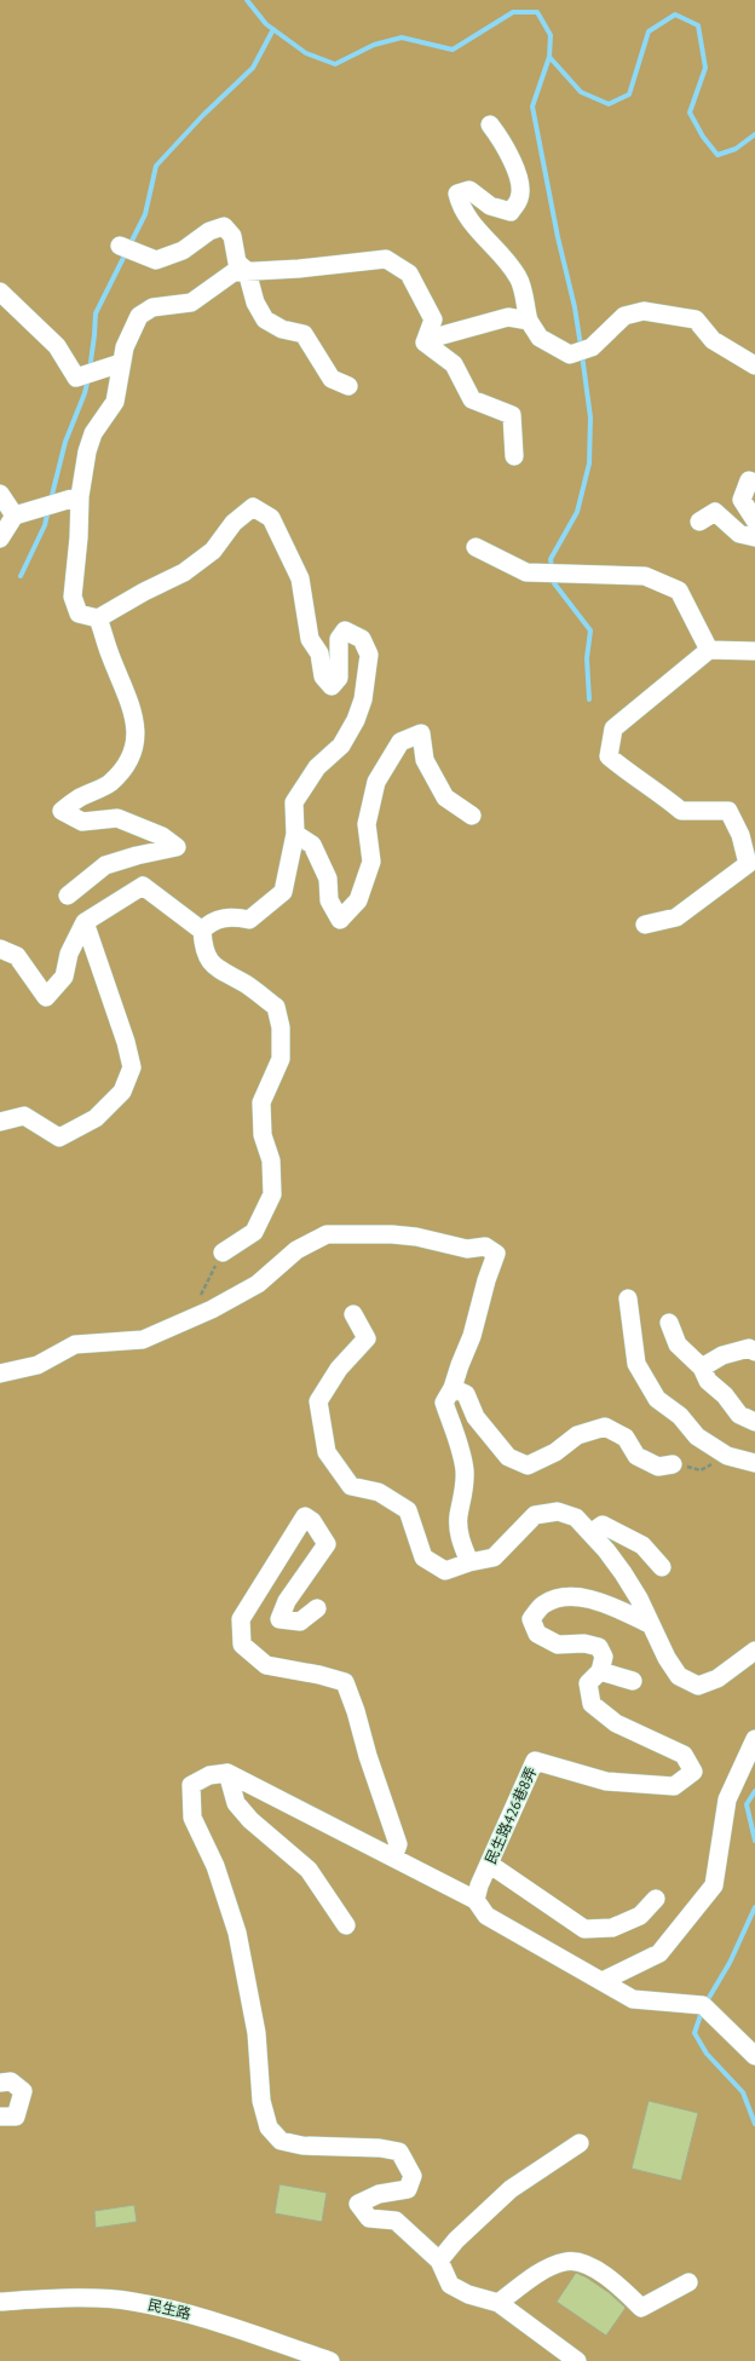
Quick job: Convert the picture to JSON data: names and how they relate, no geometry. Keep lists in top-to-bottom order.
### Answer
{
  "streets": {
    "street": ["民生路426巷8弄", "民生路"]
  }
}
